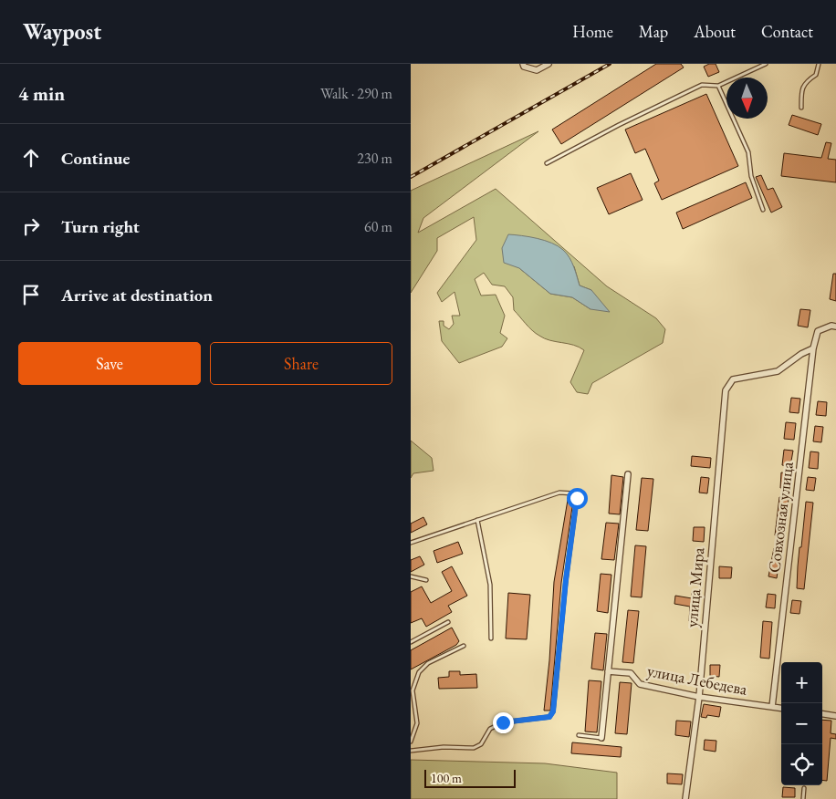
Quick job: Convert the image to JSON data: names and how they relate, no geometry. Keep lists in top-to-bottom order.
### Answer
{
  "streets": {
    "street": ["Совхозная улица", "улица Мира", "улица Лебедева"]
  },
  "crossings": [
    ["Совхозная улица", "улица Мира"],
    ["Совхозная улица", "улица Лебедева"],
    ["улица Мира", "улица Лебедева"]
  ],
  "scale_bar": "100 m",
  "north": "bottom",
  "page": {
    "header": "Waypost",
    "nav": [
      "Home",
      "Map",
      "About",
      "Contact"
    ],
    "heading": ["4 min", "Walk · 290 m"],
    "list": [
      ["Continue", "230 m"],
      ["Turn right", "60 m"],
      "Arrive at destination"
    ],
    "buttons": ["Save", "Share"],
    "map_buttons": ["+", "−"],
    "scale": "100 m"
  }
}
